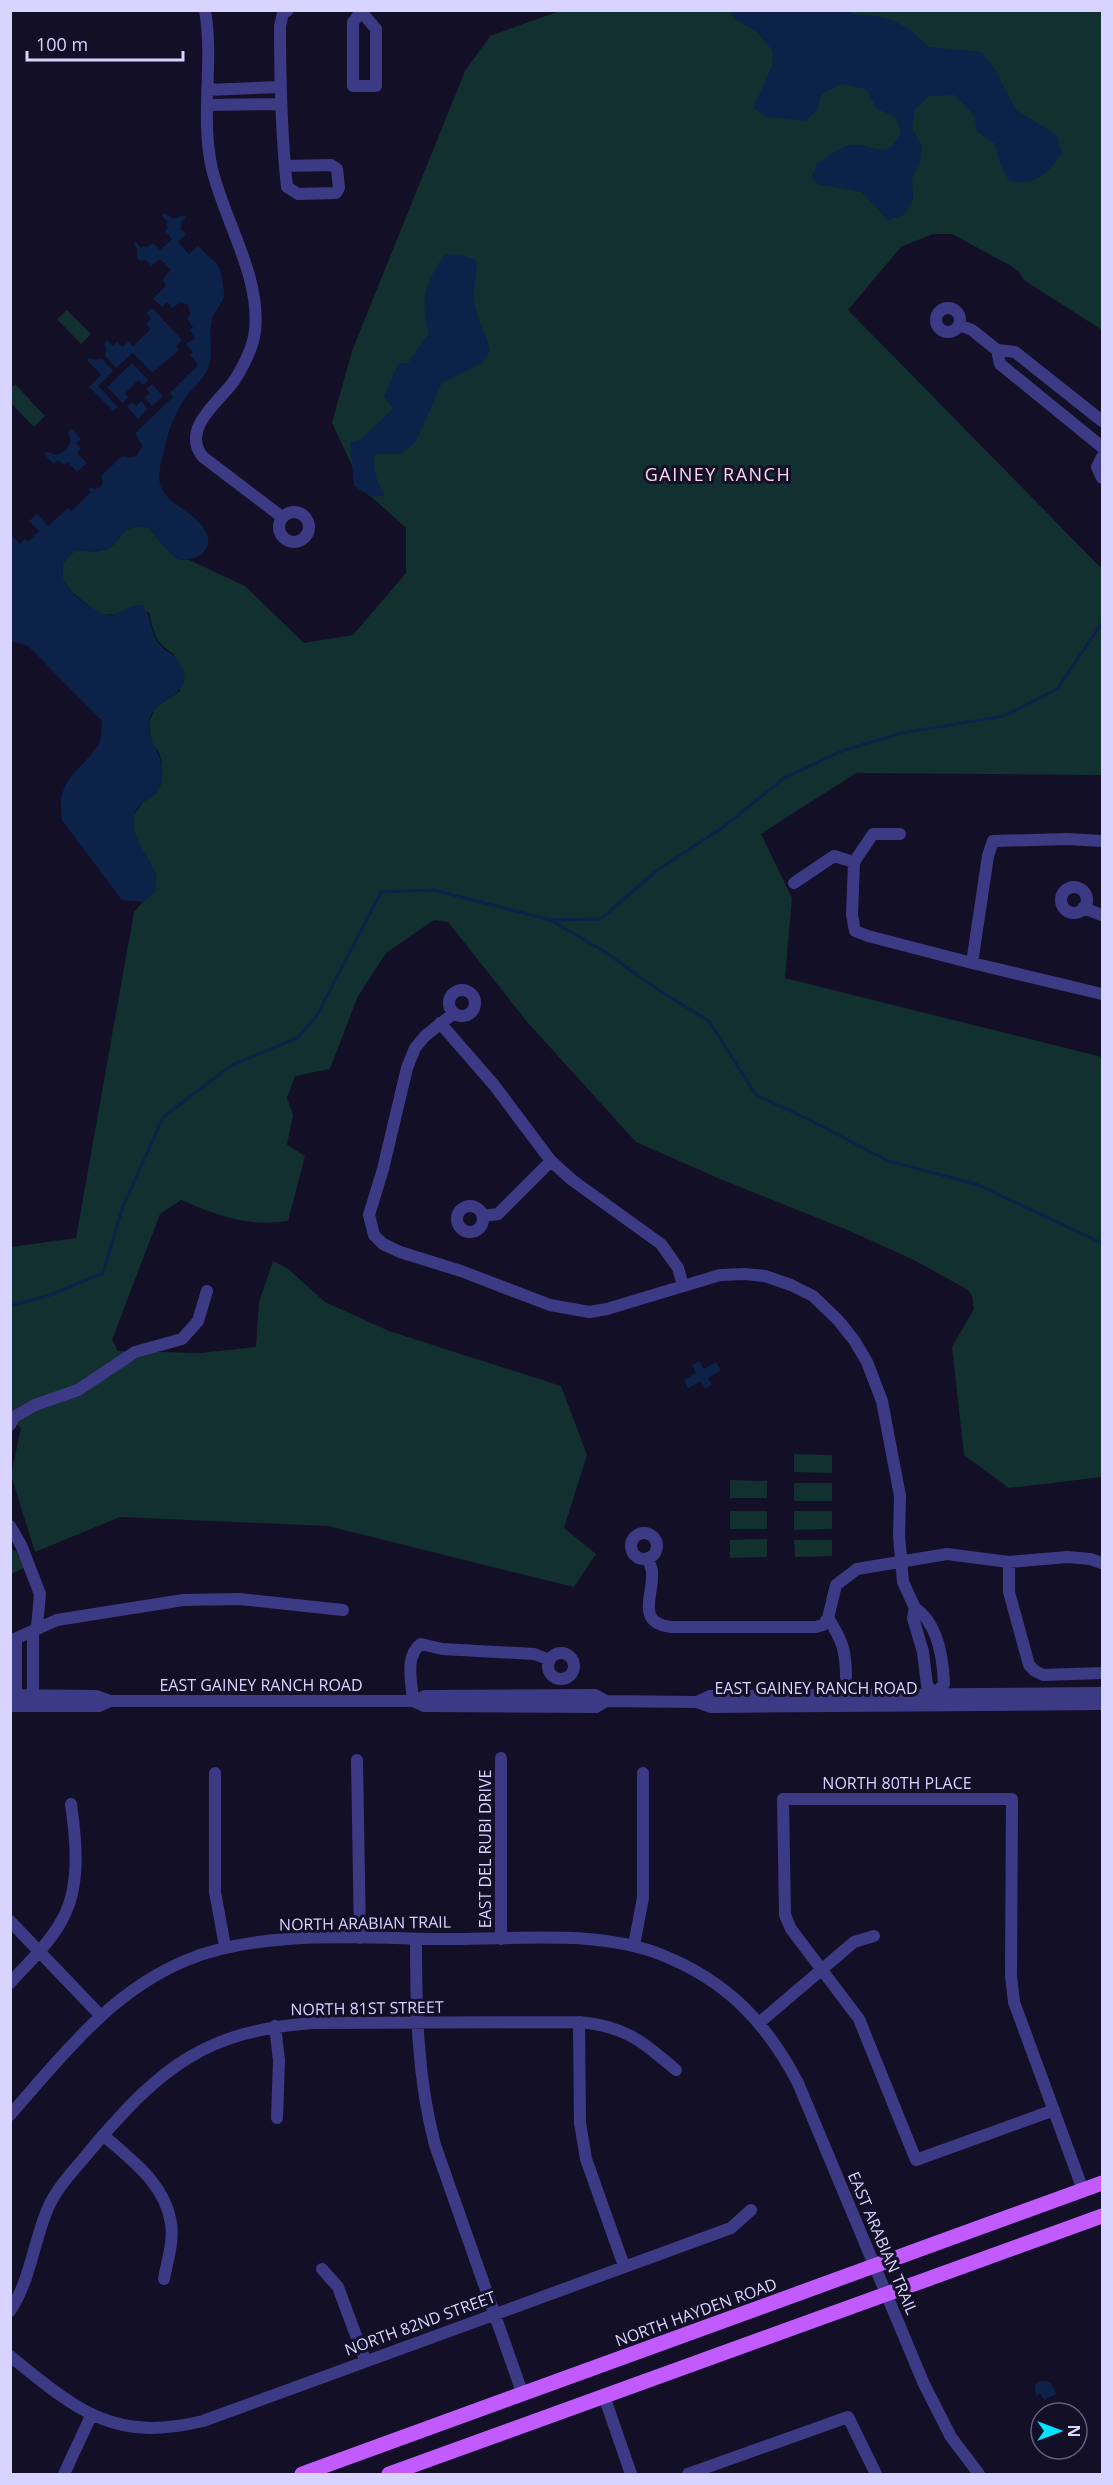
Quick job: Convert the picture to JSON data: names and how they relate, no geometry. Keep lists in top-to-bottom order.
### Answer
{
  "streets": {
    "main road": ["NORTH HAYDEN ROAD"],
    "street": [
      "EAST GAINEY RANCH ROAD",
      "NORTH 80TH PLACE",
      "EAST DEL RUBI DRIVE",
      "NORTH ARABIAN TRAIL",
      "NORTH 81ST STREET",
      "EAST ARABIAN TRAIL",
      "NORTH 82ND STREET"
    ]
  },
  "crossings": [
    ["EAST DEL RUBI DRIVE", "NORTH ARABIAN TRAIL"],
    ["NORTH ARABIAN TRAIL", "EAST ARABIAN TRAIL"],
    ["EAST ARABIAN TRAIL", "NORTH HAYDEN ROAD"]
  ],
  "districts": ["GAINEY RANCH"],
  "scale_bar": "100 m",
  "north": "right"
}
